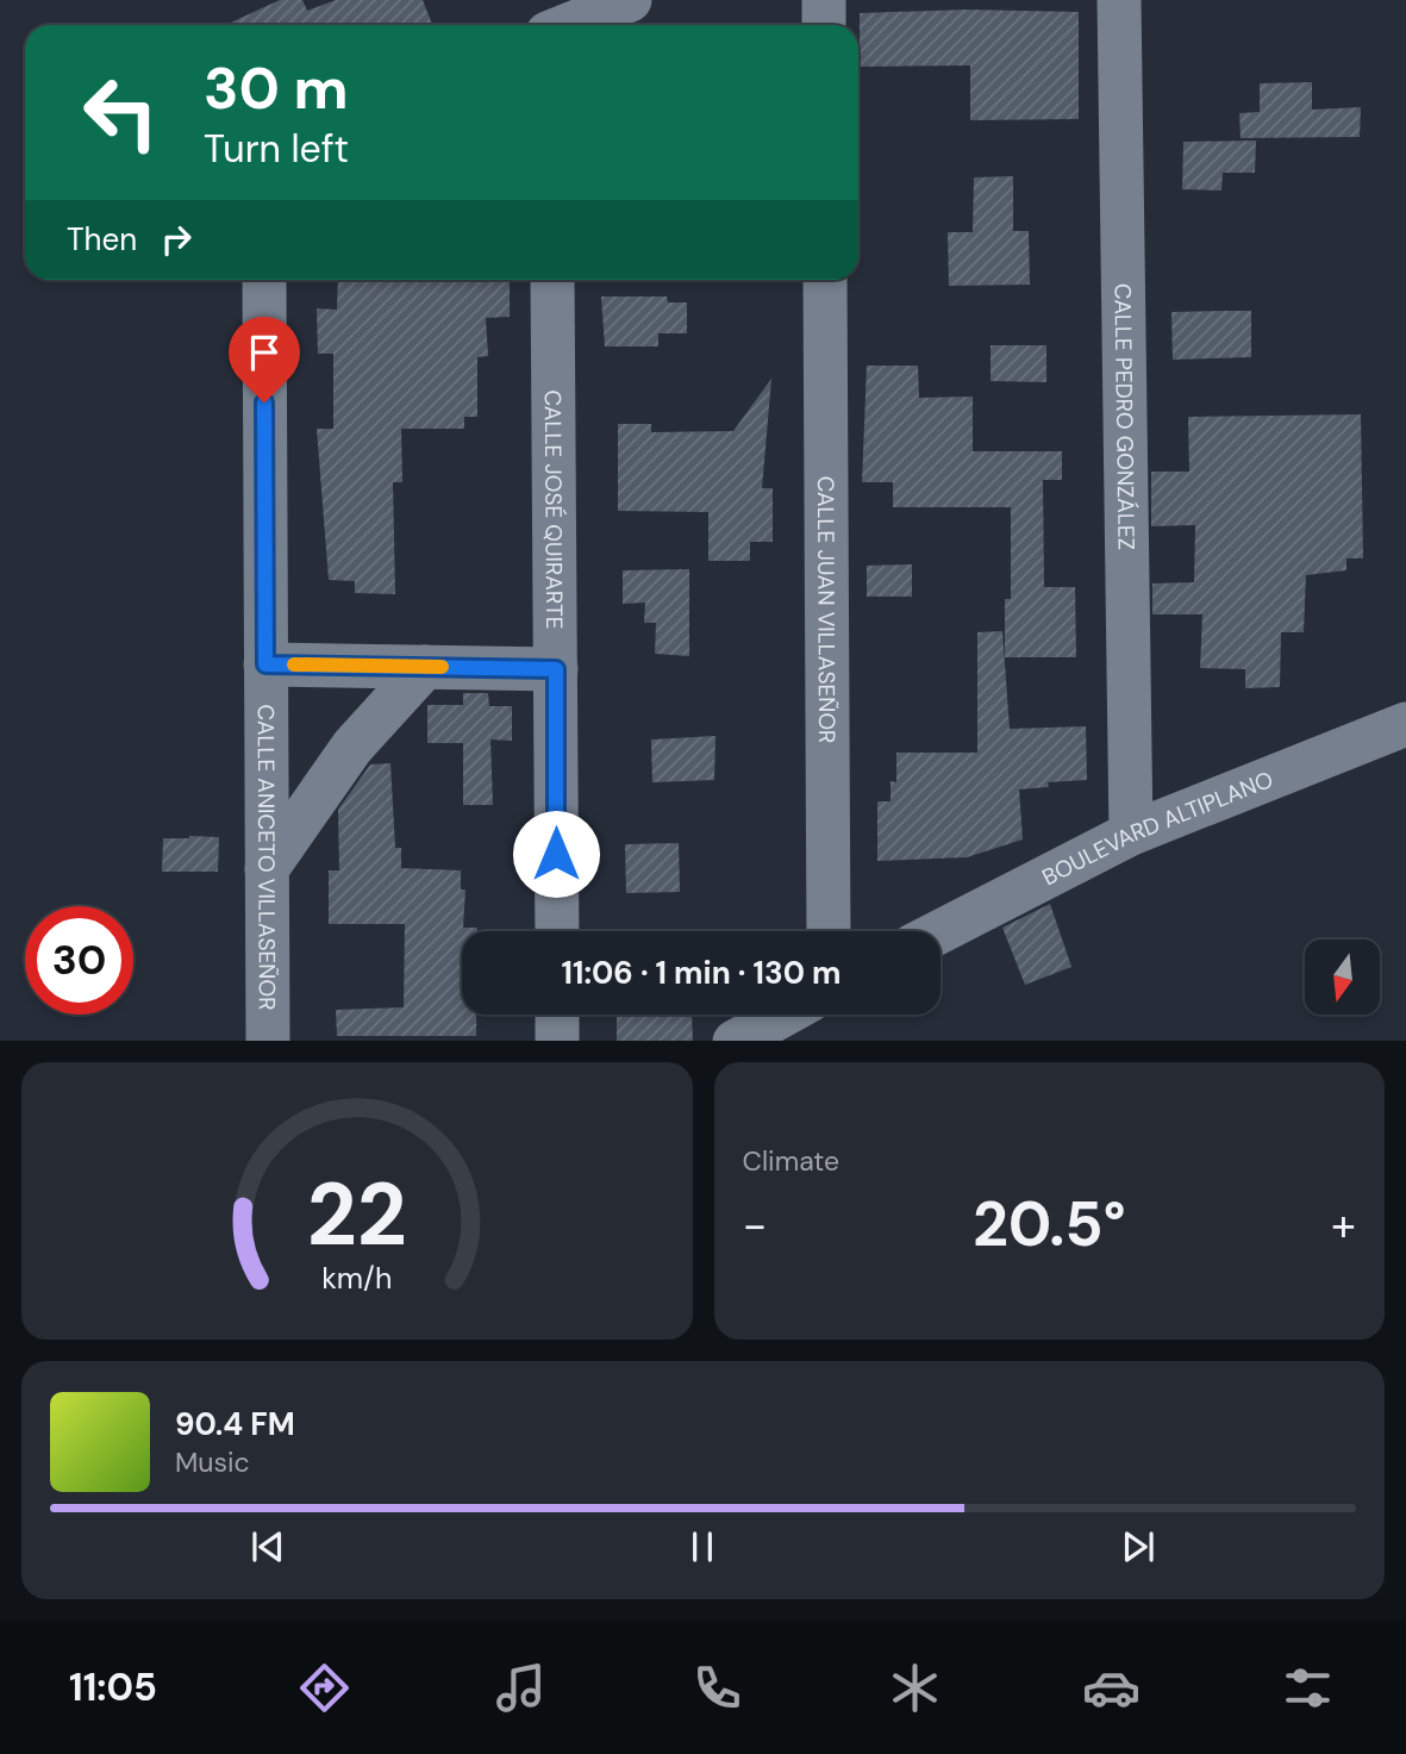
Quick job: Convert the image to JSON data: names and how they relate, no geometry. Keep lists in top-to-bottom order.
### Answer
{
  "streets": {
    "street": [
      "CALLE PEDRO GONZÁLEZ",
      "CALLE JOSÉ QUIRARTE",
      "CALLE JUAN VILLASEÑOR",
      "BOULEVARD ALTIPLANO",
      "CALLE ANICETO VILLASEÑOR"
    ]
  },
  "crossings": [
    ["CALLE PEDRO GONZÁLEZ", "BOULEVARD ALTIPLANO"]
  ],
  "north": "bottom",
  "page": {
    "turn": ["30 m", "Turn left"],
    "then": "Then",
    "limit": "30",
    "trip": "11:06 · 1 min · 130 m",
    "tile": "Climate",
    "heat": ["−", "20.5°", "+"],
    "song": ["90.4 FM", "Music"],
    "tabs": "11:05",
    "gauge": ["22", "km/h"]
  }
}
